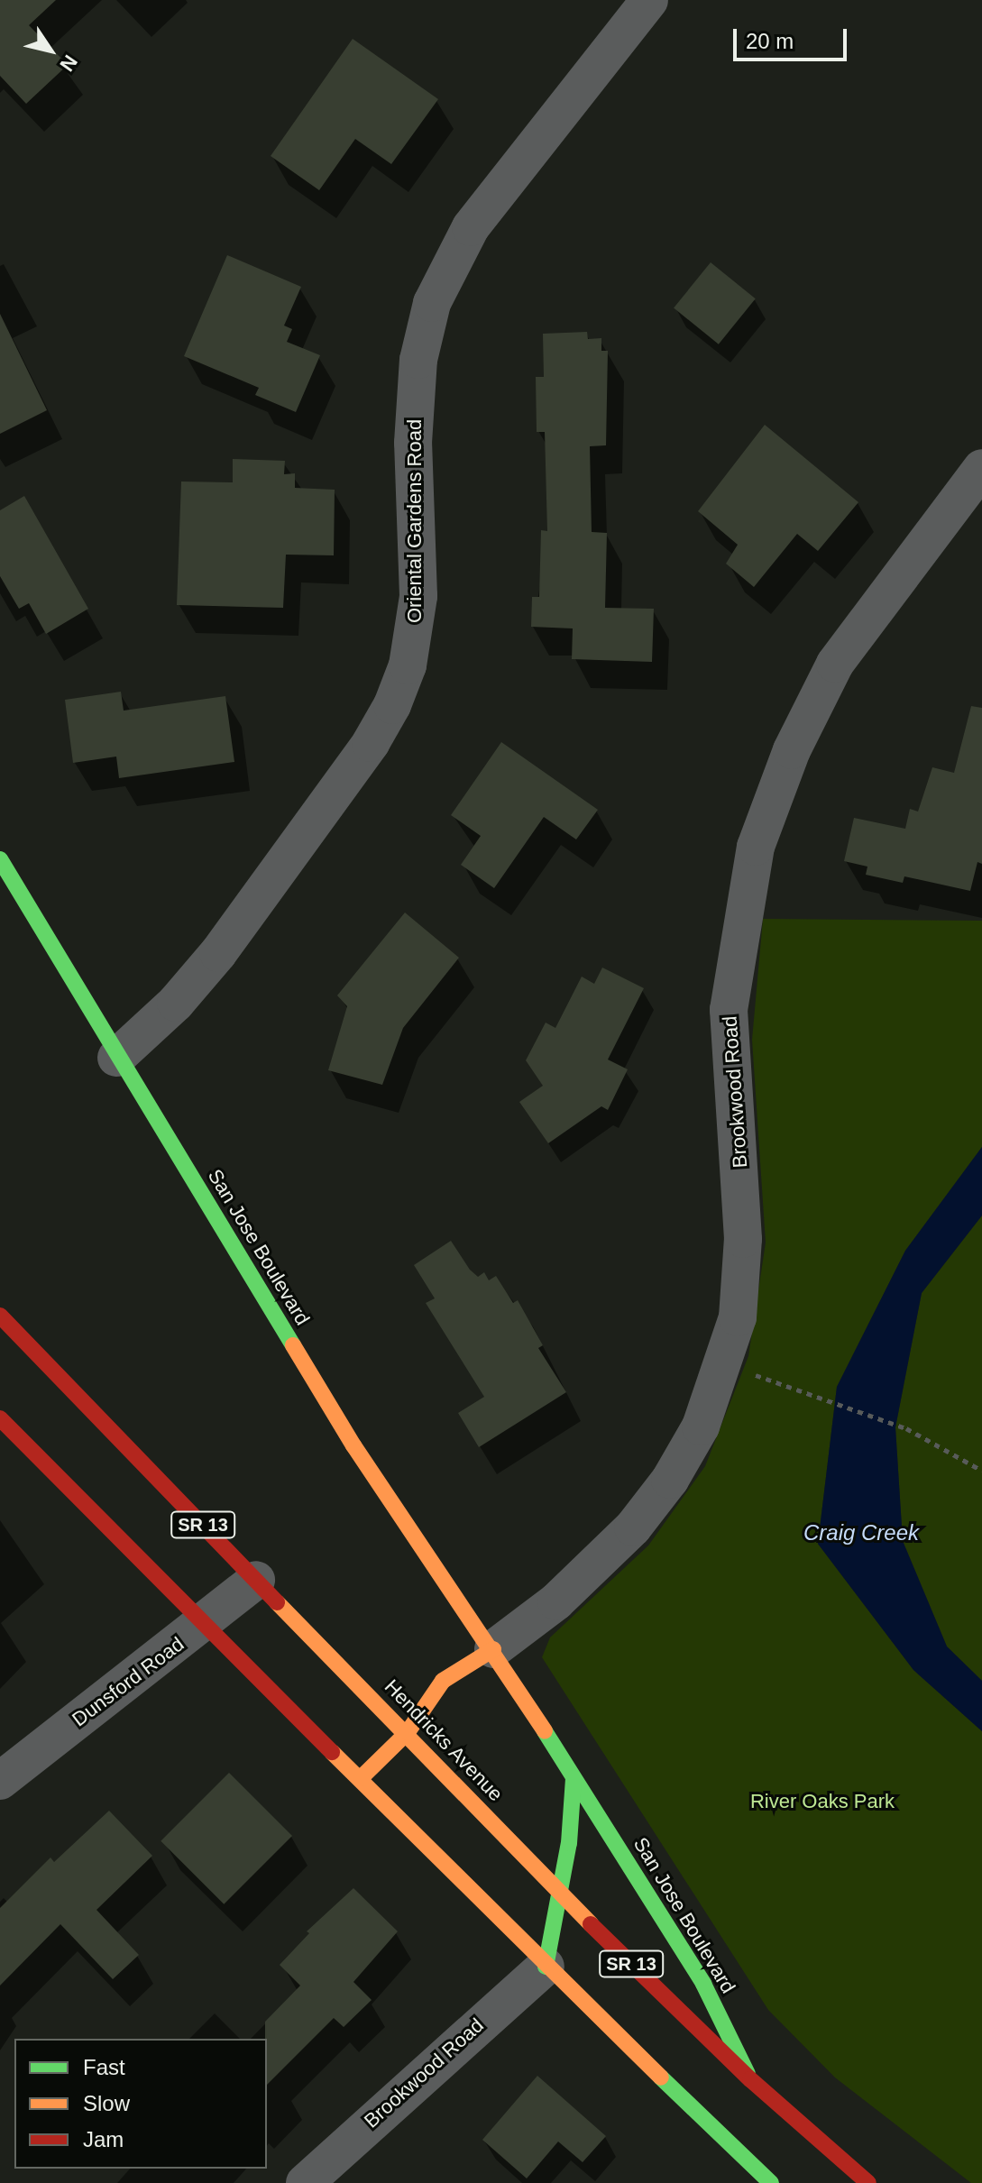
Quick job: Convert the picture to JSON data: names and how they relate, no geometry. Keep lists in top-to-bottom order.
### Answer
{
  "streets": {
    "main road": ["San Jose Boulevard", "SR 13", "Hendricks Avenue"],
    "street": ["Oriental Gardens Road", "Brookwood Road", "Dunsford Road"]
  },
  "crossings": [
    ["Oriental Gardens Road", "San Jose Boulevard"],
    ["Brookwood Road", "San Jose Boulevard"],
    ["Brookwood Road", "SR 13"],
    ["San Jose Boulevard", "Hendricks Avenue"],
    ["SR 13", "Dunsford Road"],
    ["Dunsford Road", "Hendricks Avenue"]
  ],
  "water": ["Craig Creek"],
  "parks": ["River Oaks Park"],
  "legend": ["Fast", "Slow", "Jam"],
  "scale_bar": "20 m",
  "north": "bottom right"
}
